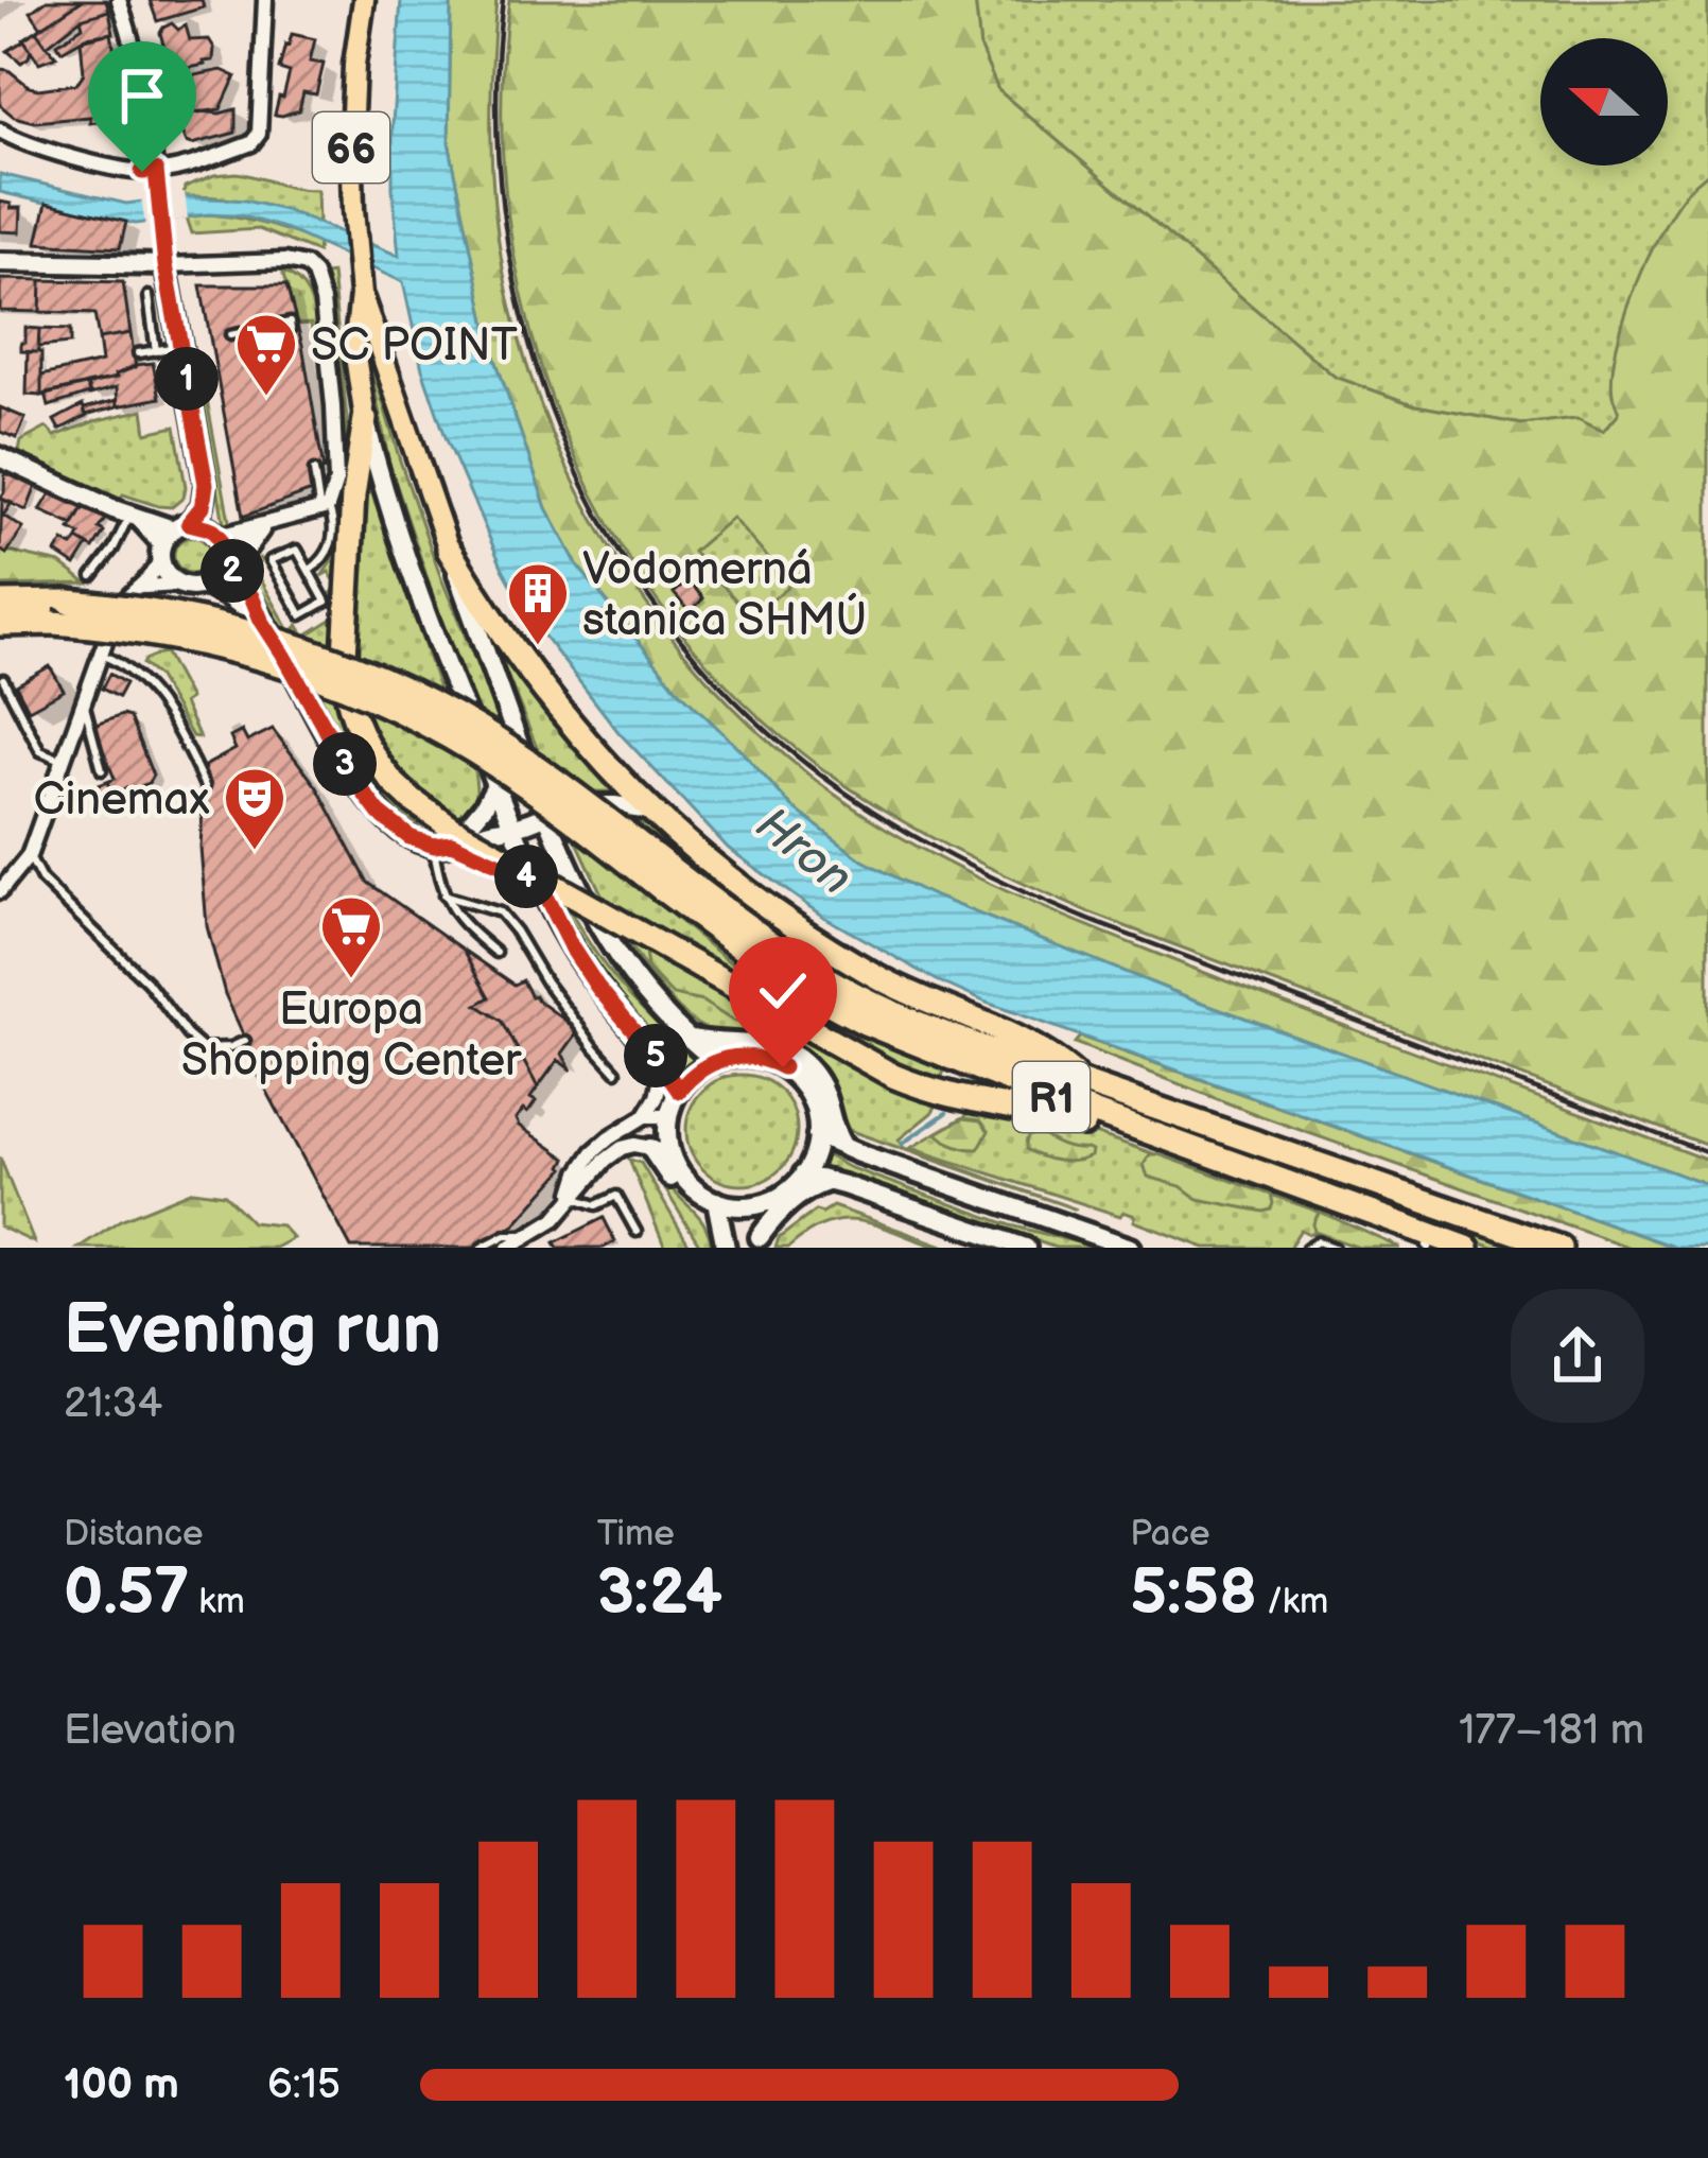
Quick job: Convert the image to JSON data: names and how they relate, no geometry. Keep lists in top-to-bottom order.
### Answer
{
  "streets": {
    "highway": ["R1"],
    "main road": ["66"]
  },
  "water": ["Hron"],
  "places": {
    "supermarket": ["SC POINT", "Europa Shopping Center"],
    "building": ["Vodomerná stanica SHMÚ"],
    "theatre": ["Cinemax"]
  },
  "north": "left",
  "page": {
    "pins": [
      "1",
      "2",
      "3",
      "4",
      "5"
    ],
    "heading": ["Evening run", "21:34"],
    "stats": [
      ["Distance", "0.57 km"],
      ["Time", "3:24"],
      ["Pace", "5:58 /km"]
    ],
    "chart": ["Elevation", "177–181 m"],
    "list": [
      {
        "name": "100 m",
        "note": "6:15"
      }
    ]
  }
}
